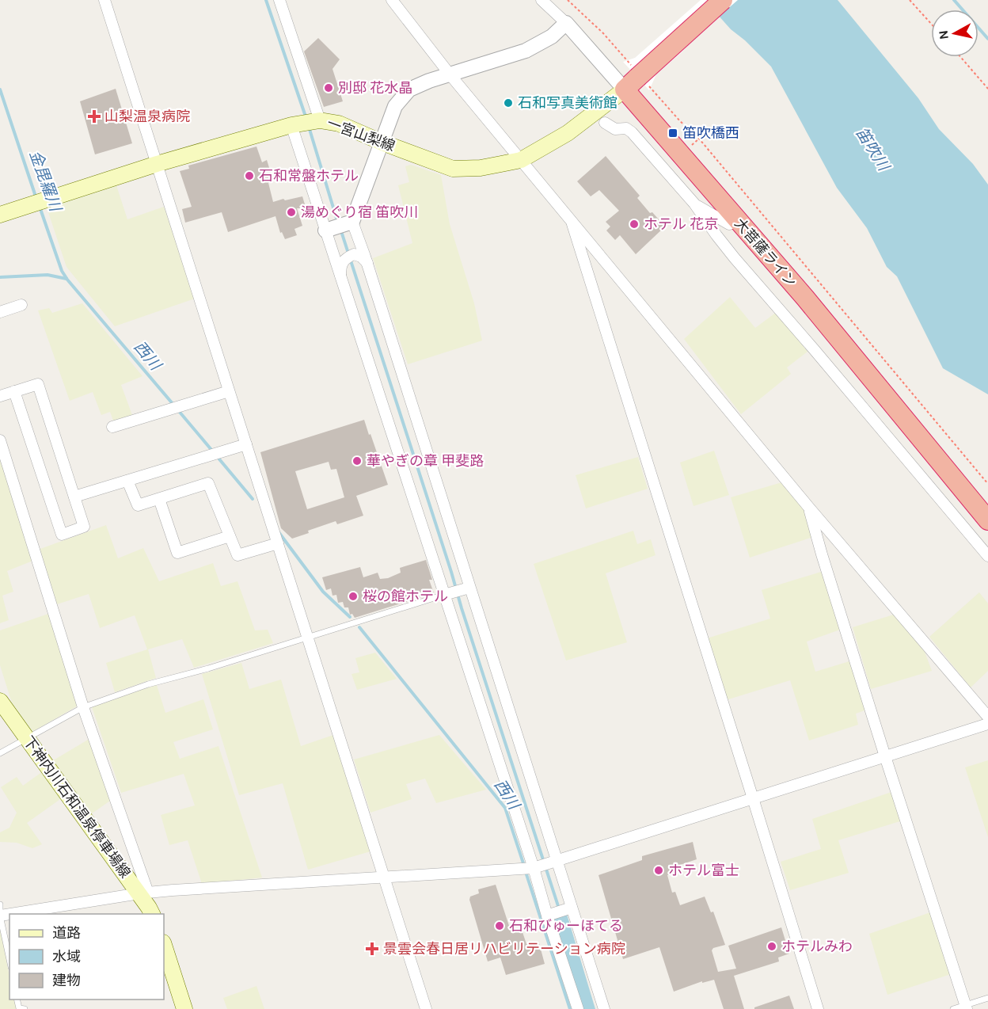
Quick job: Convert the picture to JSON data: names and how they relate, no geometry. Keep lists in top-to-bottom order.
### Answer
{
  "streets": {
    "highway": ["大菩薩ライン"],
    "main road": ["一宮山梨線", "下神内川石和温泉停車場線"]
  },
  "crossings": [
    ["一宮山梨線", "大菩薩ライン"]
  ],
  "water": ["笛吹川", "金毘羅川", "西川"],
  "places": {
    "other": [
      "別邸 花水晶",
      "石和写真美術館",
      "石和常盤ホテル",
      "湯めぐり宿 笛吹川",
      "ホテル 花京",
      "華やぎの章 甲斐路",
      "桜の館ホテル",
      "ホテル富士",
      "石和びゅーほてる",
      "ホテルみわ"
    ],
    "health": ["山梨温泉病院", "景雲会春日居リハビリテーション病院"],
    "transit": ["笛吹橋西"]
  },
  "legend": ["道路", "水域", "建物"],
  "north": "left"
}
